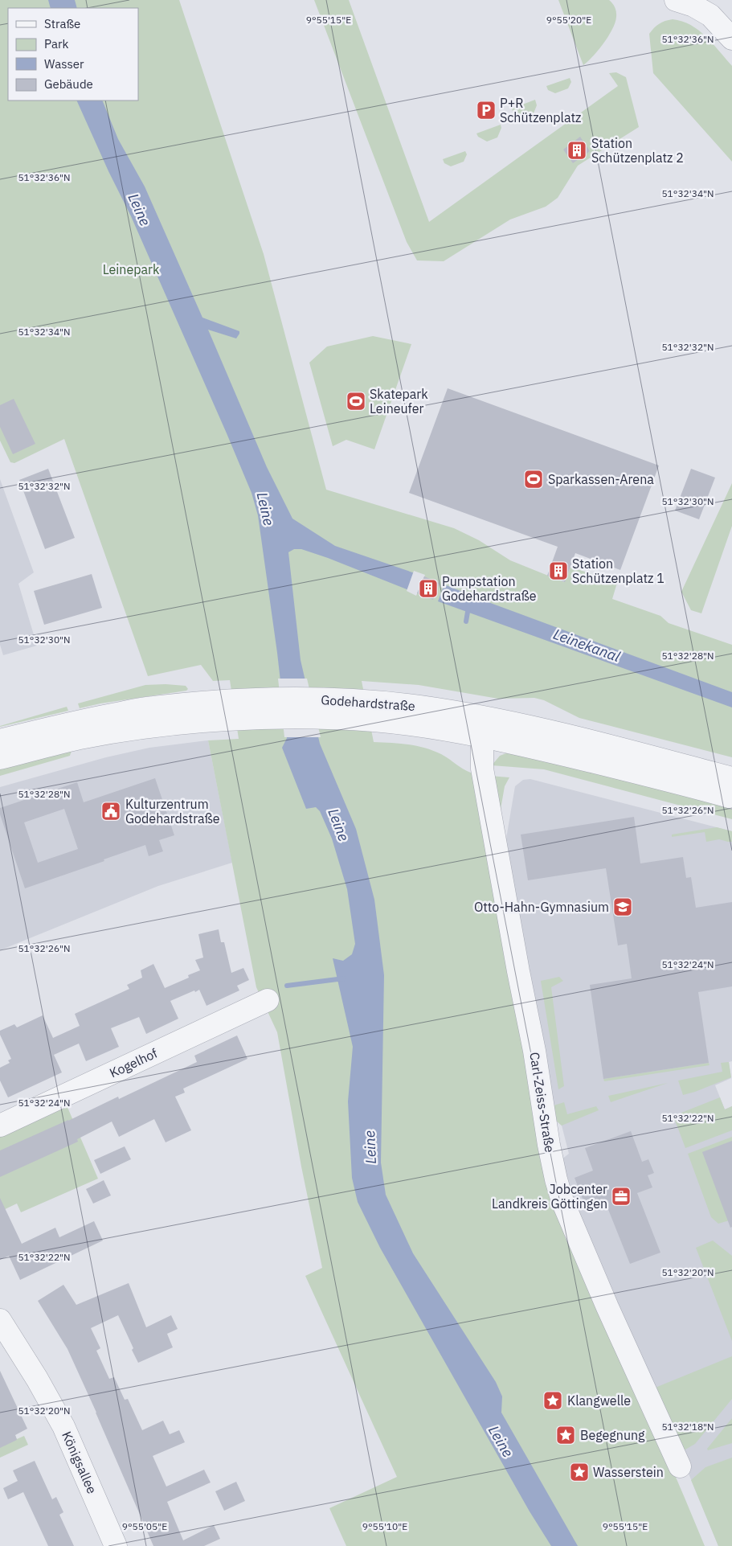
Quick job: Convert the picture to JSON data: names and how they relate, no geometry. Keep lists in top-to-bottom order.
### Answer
{
  "streets": {
    "street": [
      "Godehardstraße",
      "Kogelhof",
      "Carl-Zeiss-Straße",
      "Königsallee"
    ]
  },
  "crossings": [
    ["Godehardstraße", "Carl-Zeiss-Straße"]
  ],
  "water": ["Leine", "Leinekanal"],
  "parks": ["Leinepark"],
  "places": {
    "parking": ["P+R Schützenplatz"],
    "building": ["Station Schützenplatz 2", "Station Schützenplatz 1", "Pumpstation Godehardstraße"],
    "sports": ["Skatepark Leineufer", "Sparkassen-Arena"],
    "public building": ["Kulturzentrum Godehardstraße"],
    "school or university": ["Otto-Hahn-Gymnasium"],
    "office": ["Jobcenter Landkreis Göttingen"],
    "place": ["Klangwelle", "Begegnung", "Wasserstein"]
  },
  "legend": [
    "Straße",
    "Park",
    "Wasser",
    "Gebäude"
  ],
  "coordinates": [
    "9°55'15\"E",
    "9°55'20\"E",
    "51°32'36\"N",
    "51°32'34\"N",
    "51°32'32\"N",
    "51°32'30\"N",
    "51°32'28\"N",
    "51°32'26\"N",
    "51°32'24\"N",
    "51°32'22\"N",
    "51°32'20\"N",
    "51°32'18\"N",
    "9°55'05\"E",
    "9°55'10\"E"
  ]
}
